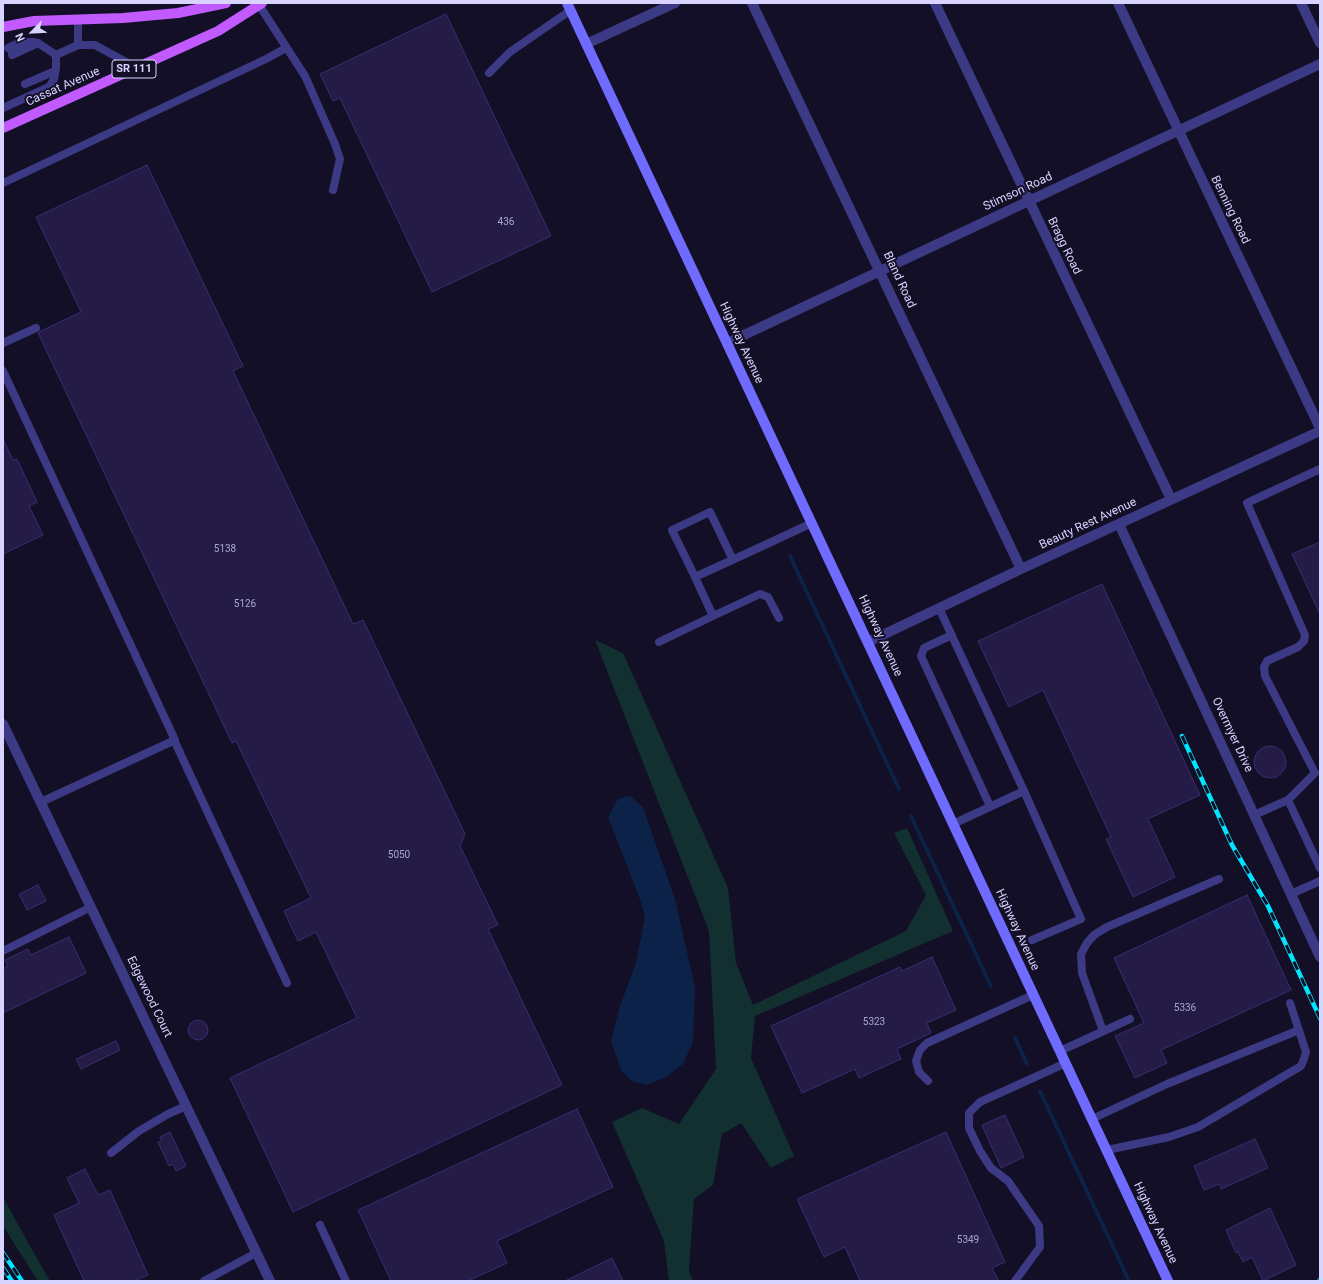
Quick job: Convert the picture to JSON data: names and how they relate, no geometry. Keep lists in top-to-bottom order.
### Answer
{
  "streets": {
    "main road": ["SR 111", "Cassat Avenue"],
    "street": [
      "Stimson Road",
      "Benning Road",
      "Bragg Road",
      "Bland Road",
      "Highway Avenue",
      "Beauty Rest Avenue",
      "Overmyer Drive",
      "Edgewood Court"
    ]
  },
  "crossings": [
    ["Stimson Road", "Benning Road"],
    ["Stimson Road", "Bragg Road"],
    ["Stimson Road", "Bland Road"],
    ["Stimson Road", "Highway Avenue"],
    ["Bragg Road", "Beauty Rest Avenue"],
    ["Bland Road", "Beauty Rest Avenue"],
    ["Highway Avenue", "Beauty Rest Avenue"],
    ["Beauty Rest Avenue", "Overmyer Drive"]
  ],
  "house_numbers": [
    "436",
    "5138",
    "5126",
    "5050",
    "5336",
    "5323",
    "5349"
  ],
  "north": "bottom left"
}
